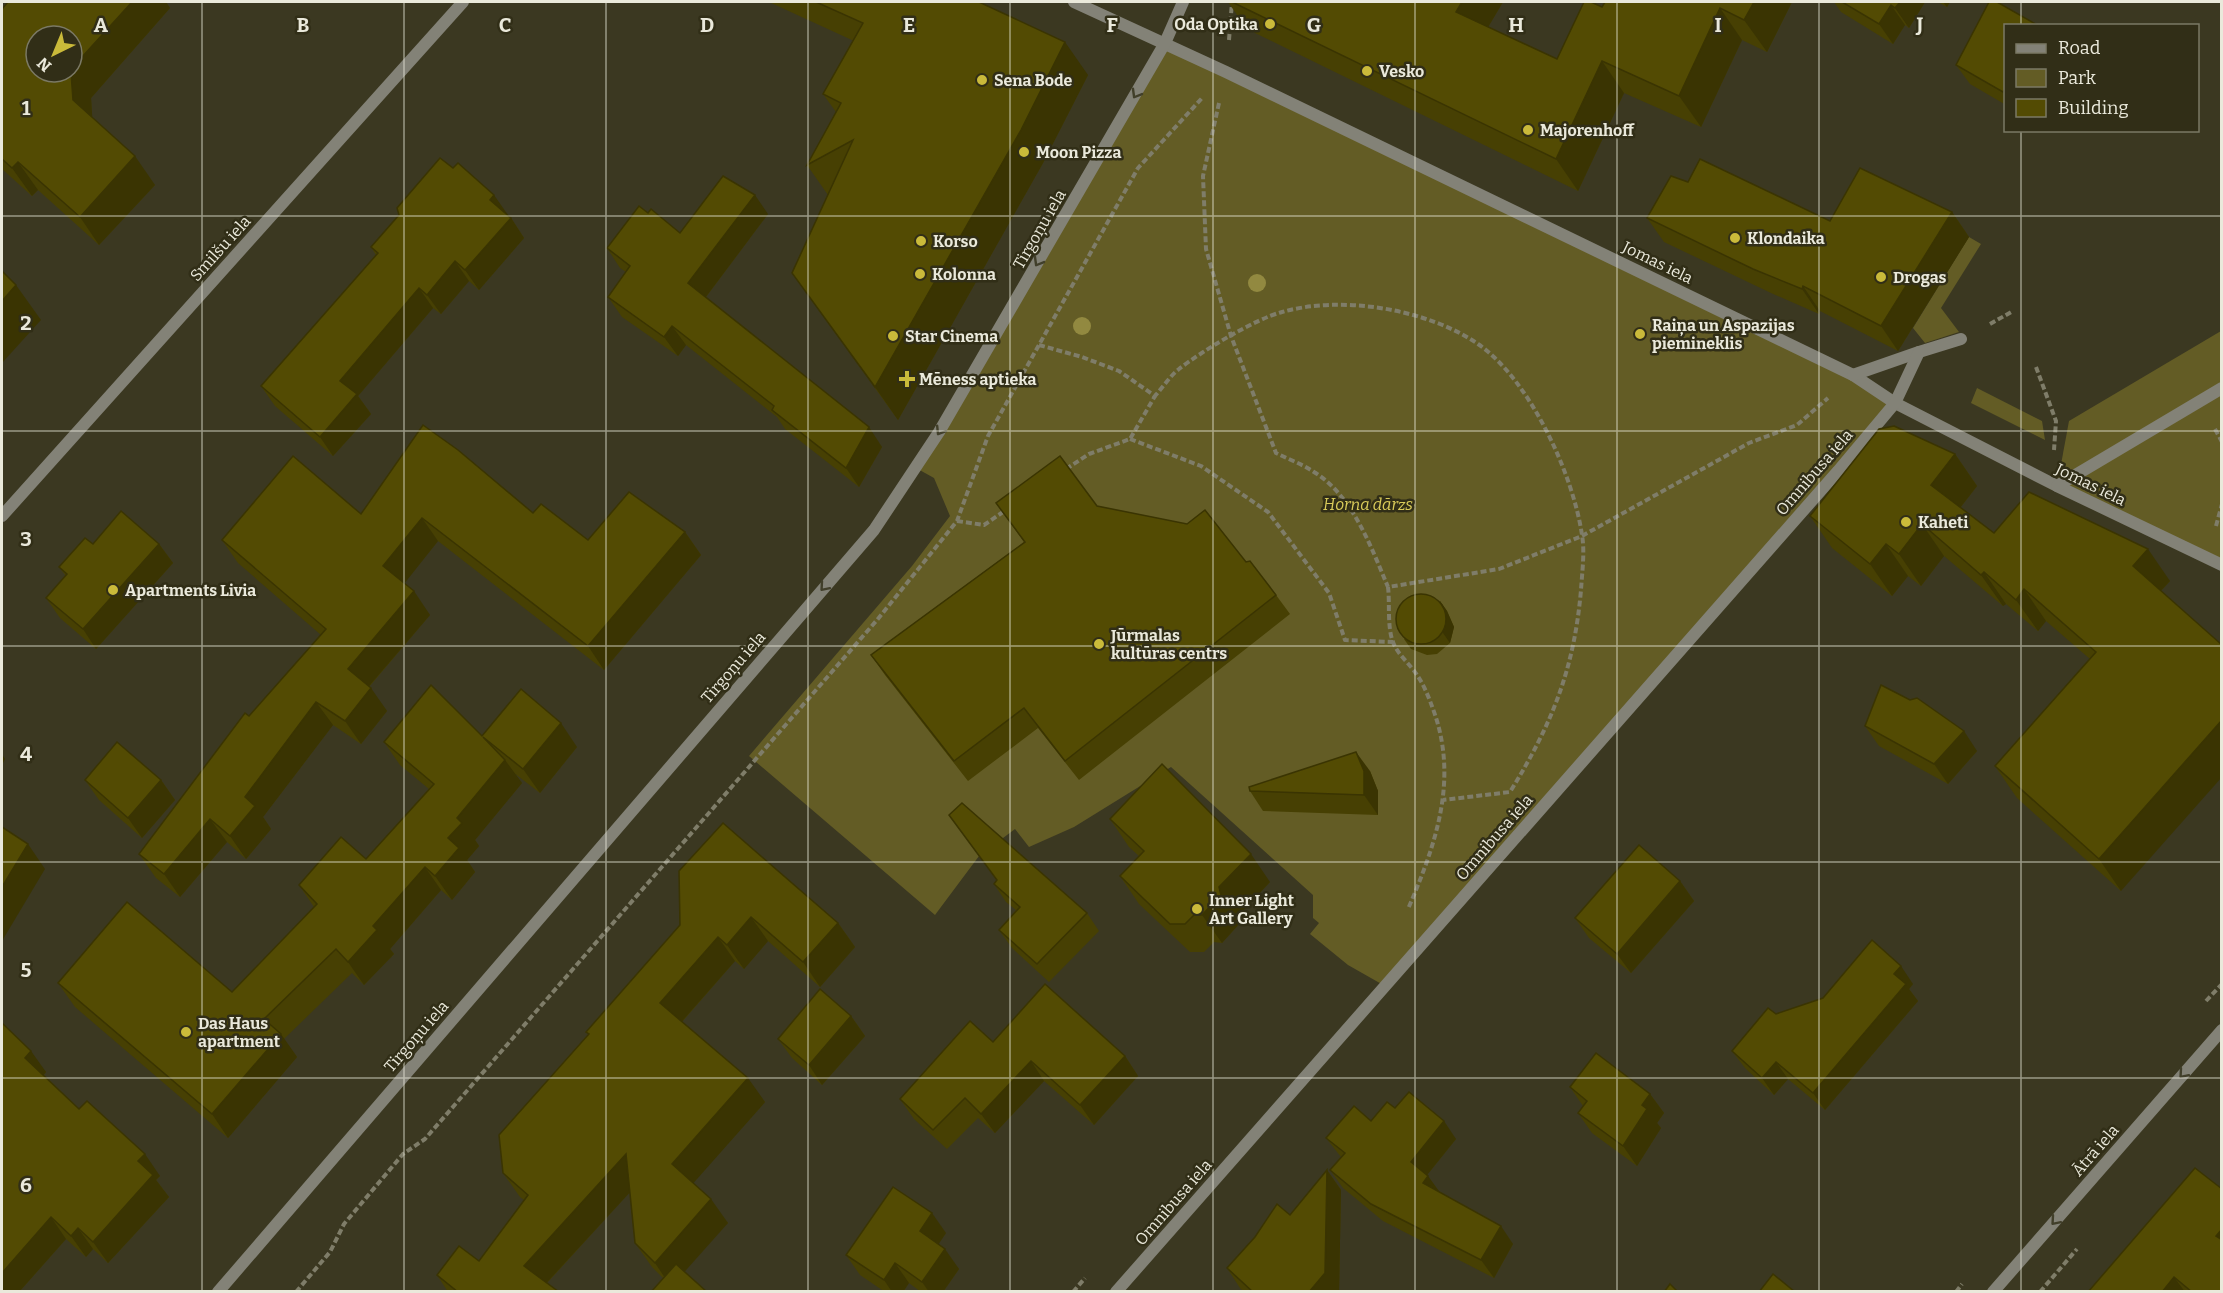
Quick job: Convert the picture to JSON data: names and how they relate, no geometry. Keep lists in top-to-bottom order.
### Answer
{
  "streets": {
    "street": [
      "Tirgoņu iela",
      "Smilšu iela",
      "Jomas iela",
      "Omnibusa iela",
      "Ātrā iela"
    ]
  },
  "crossings": [
    ["Tirgoņu iela", "Jomas iela"],
    ["Jomas iela", "Omnibusa iela"]
  ],
  "one_way": ["Tirgoņu iela", "Ātrā iela"],
  "parks": ["Horna dārzs"],
  "places": {
    "other": [
      "Oda Optika",
      "Vesko",
      "Sena Bode",
      "Majorenhoff",
      "Moon Pizza",
      "Klondaika",
      "Korso",
      "Kolonna",
      "Drogas",
      "Raiņa un Aspazijas piemineklis",
      "Star Cinema",
      "Kaheti",
      "Apartments Livia",
      "Jūrmalas kultūras centrs",
      "Inner Light Art Gallery",
      "Das Haus apartment"
    ],
    "health": ["Mēness aptieka"]
  },
  "legend": ["Road", "Park", "Building"],
  "north": "bottom left",
  "grid": {
    "columns": [
      "A",
      "B",
      "C",
      "D",
      "E",
      "F",
      "G",
      "H",
      "I",
      "J"
    ],
    "rows": [
      "1",
      "2",
      "3",
      "4",
      "5",
      "6"
    ]
  }
}
